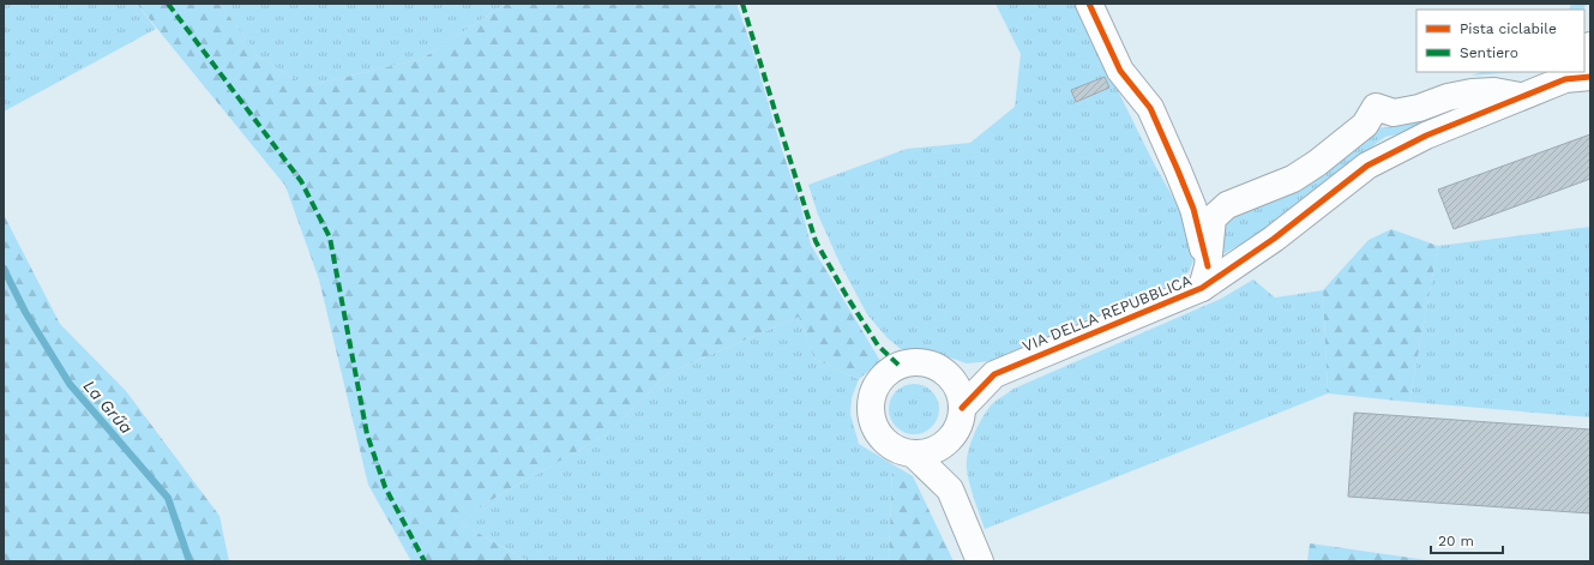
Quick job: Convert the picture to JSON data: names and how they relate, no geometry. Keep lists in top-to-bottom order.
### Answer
{
  "streets": {
    "street": ["VIA DELLA REPUBBLICA"]
  },
  "water": ["La Grűa"],
  "legend": ["Pista ciclabile", "Sentiero"],
  "scale_bar": "20 m"
}
